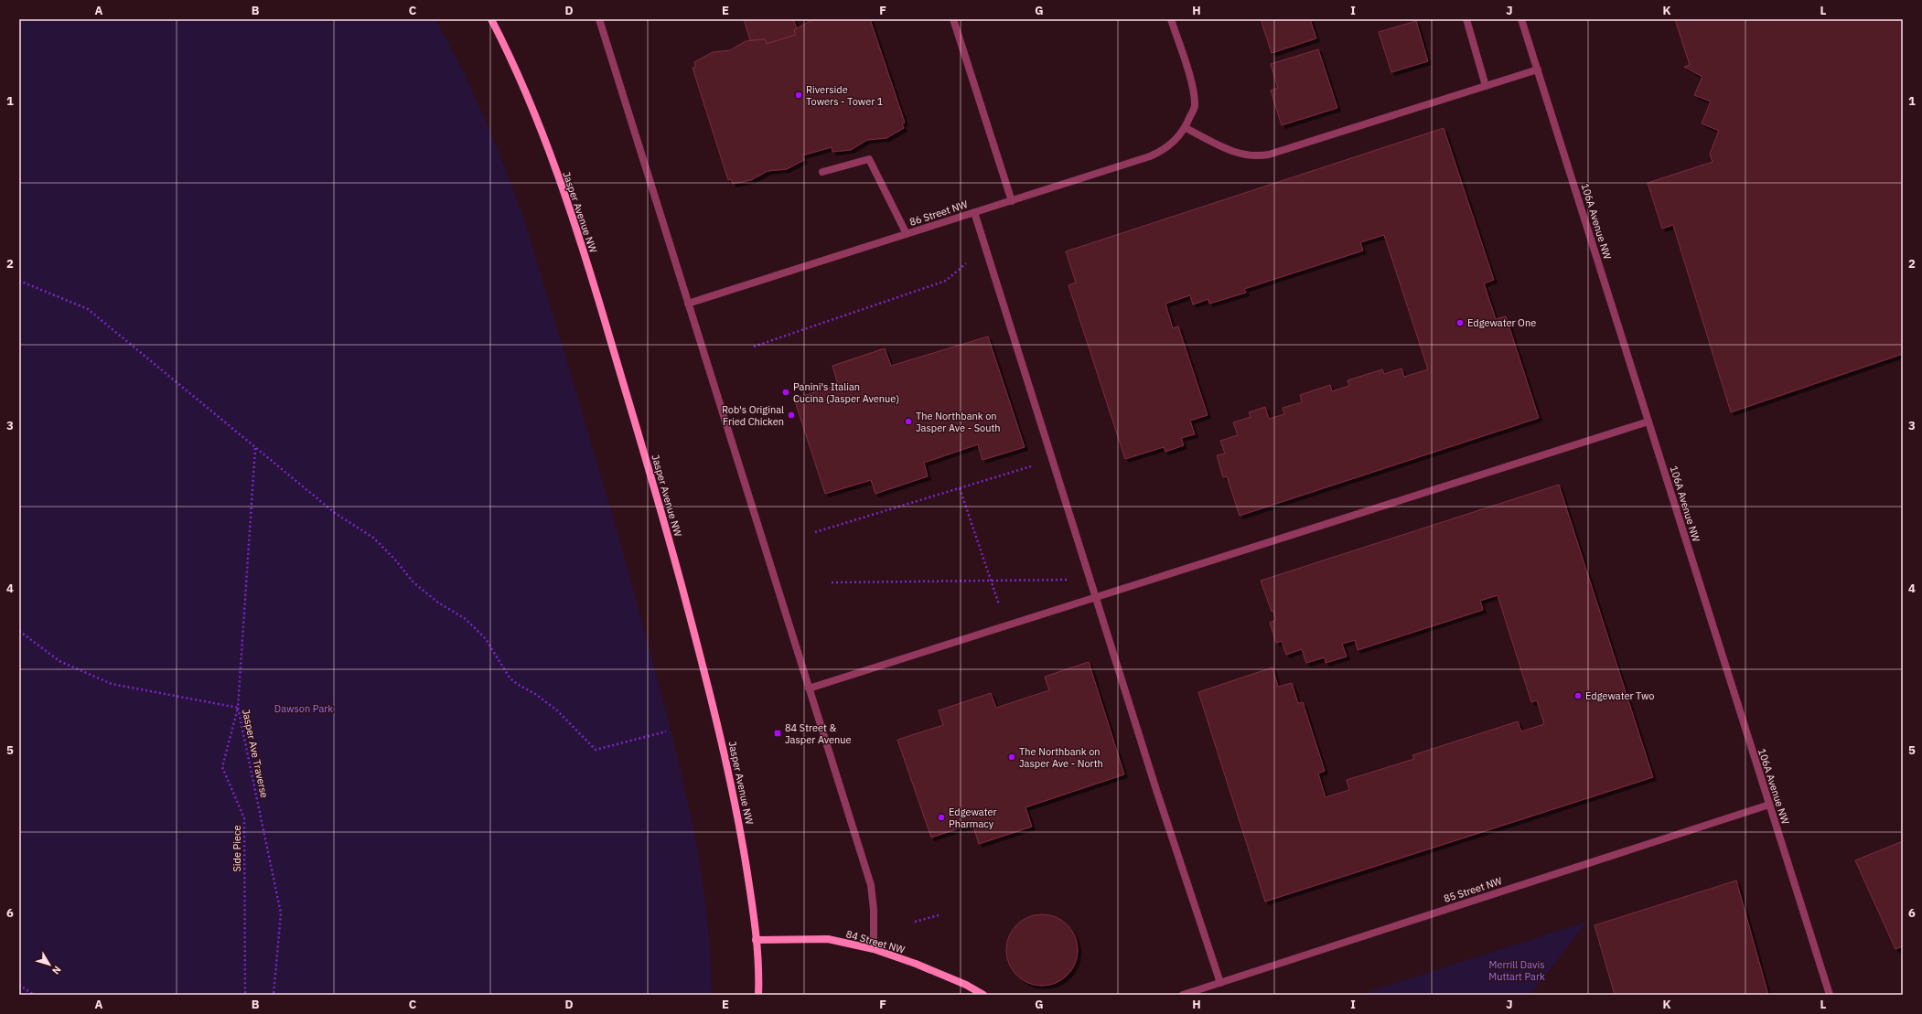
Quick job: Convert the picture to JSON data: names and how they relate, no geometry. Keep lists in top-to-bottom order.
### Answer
{
  "streets": {
    "main road": ["Jasper Avenue NW", "84 Street NW"],
    "street": ["86 Street NW", "106A Avenue NW", "85 Street NW"],
    "path": ["Jasper Ave Traverse", "Side Piece"]
  },
  "crossings": [
    ["Jasper Avenue NW", "84 Street NW"],
    ["106A Avenue NW", "85 Street NW"],
    ["Jasper Ave Traverse", "Side Piece"]
  ],
  "parks": ["Dawson Park", "Merrill Davis Muttart Park"],
  "places": {
    "other": [
      "Riverside Towers - Tower 1",
      "Edgewater One",
      "Panini's Italian Cucina (Jasper Avenue)",
      "Rob's Original Fried Chicken",
      "The Northbank on Jasper Ave - South",
      "Edgewater Two",
      "The Northbank on Jasper Ave - North",
      "Edgewater Pharmacy"
    ],
    "transit": ["84 Street & Jasper Avenue"]
  },
  "north": "bottom right",
  "grid": {
    "columns": [
      "A",
      "B",
      "C",
      "D",
      "E",
      "F",
      "G",
      "H",
      "I",
      "J",
      "K",
      "L"
    ],
    "rows": [
      "1",
      "2",
      "3",
      "4",
      "5",
      "6"
    ]
  }
}
